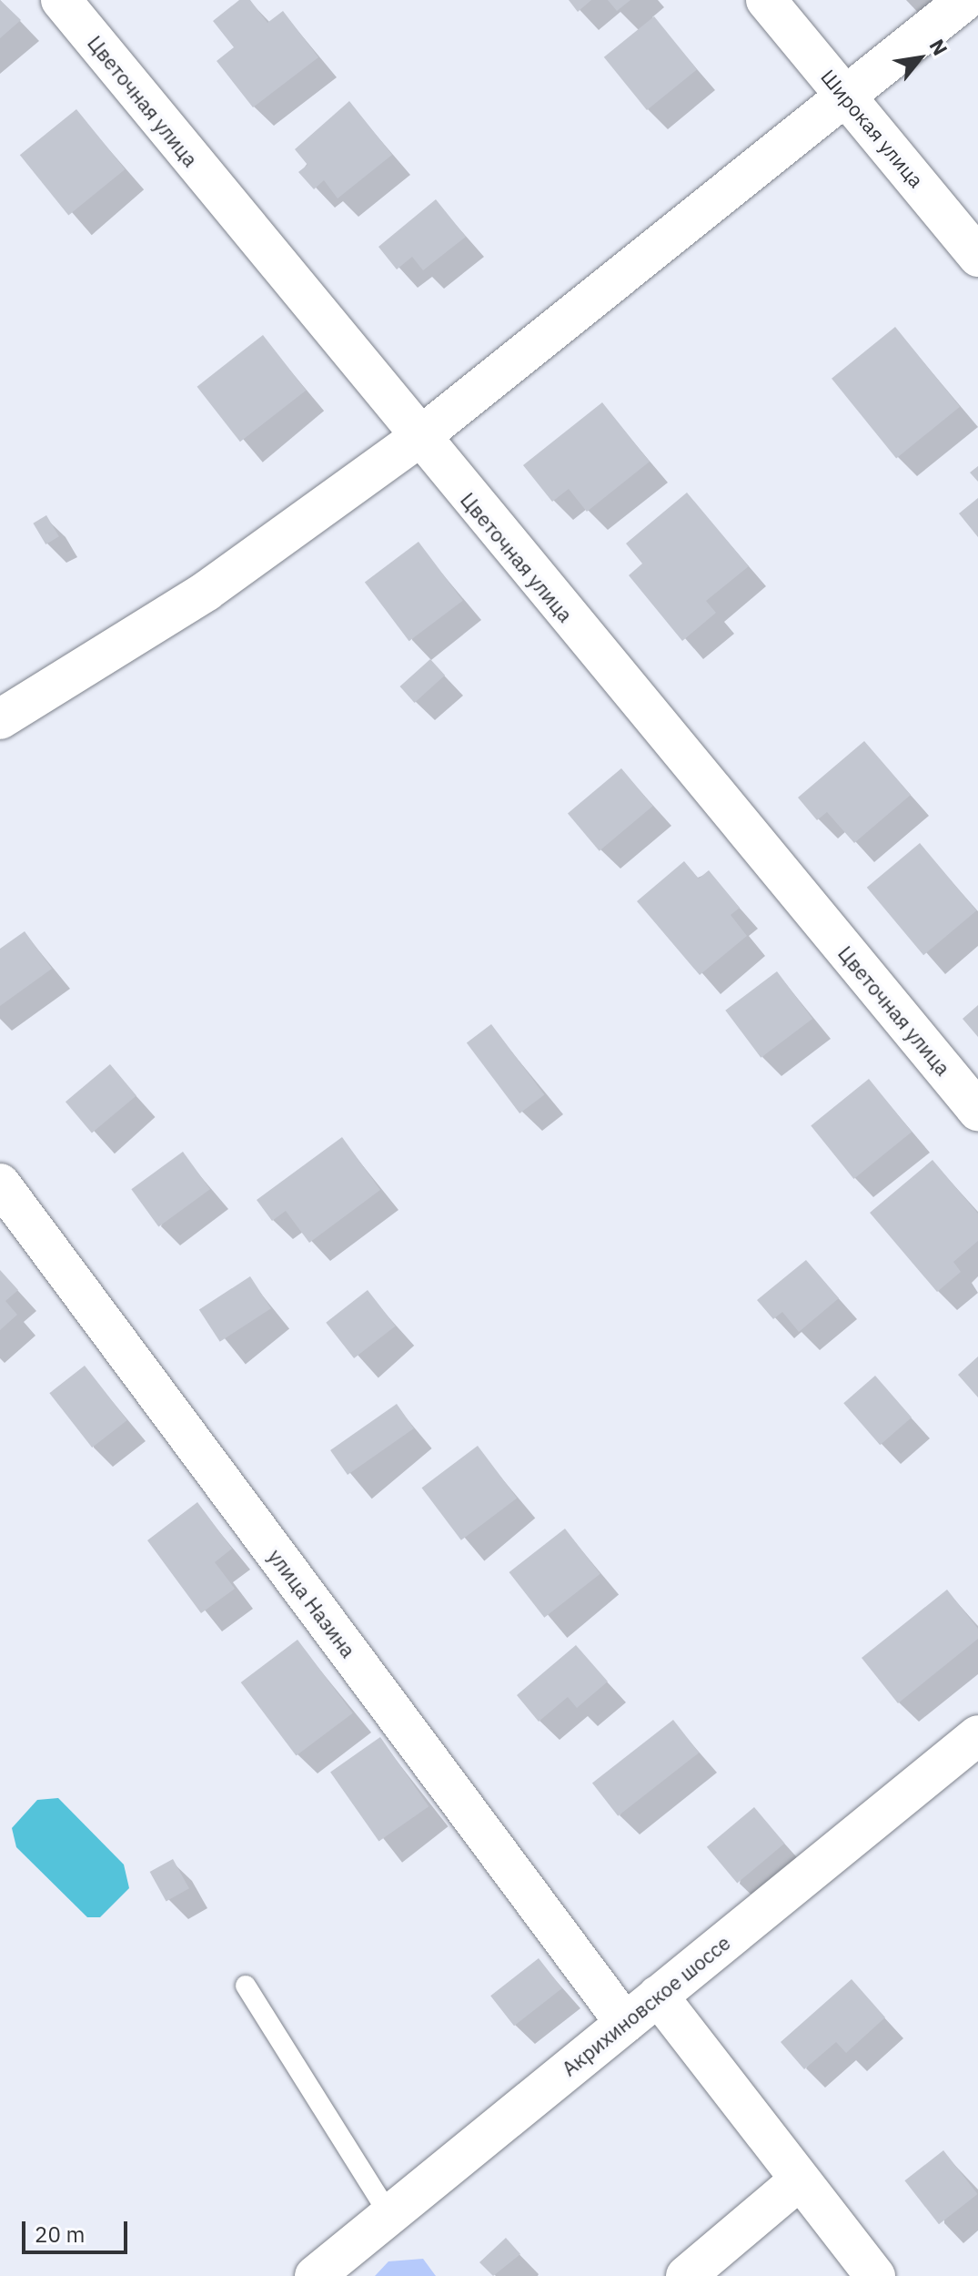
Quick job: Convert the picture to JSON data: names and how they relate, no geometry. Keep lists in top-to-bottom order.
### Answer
{
  "streets": {
    "street": [
      "Цветочная улица",
      "Широкая улица",
      "улица Назина",
      "Акрихиновское шоссе"
    ]
  },
  "crossings": [
    ["улица Назина", "Акрихиновское шоссе"]
  ],
  "scale_bar": "20 m",
  "north": "top right"
}
